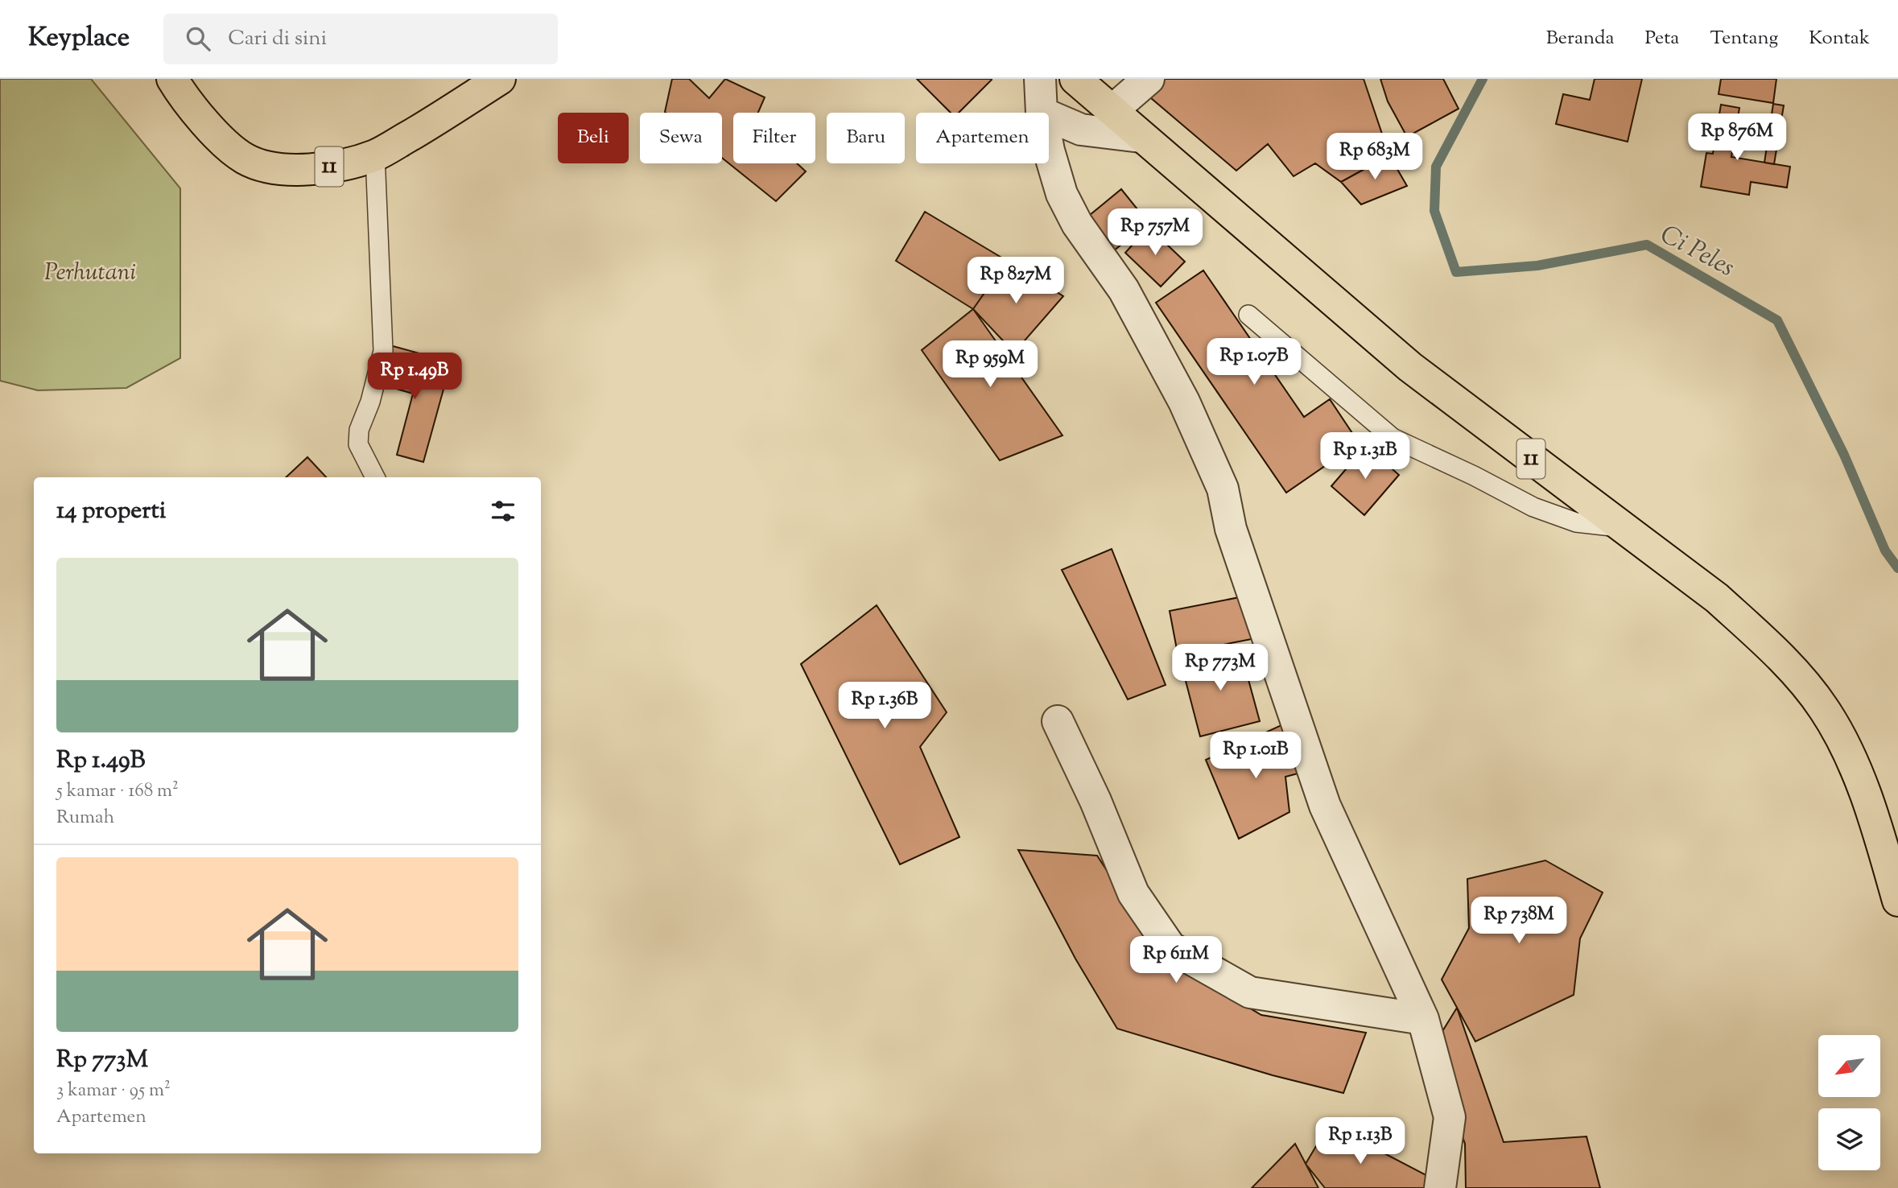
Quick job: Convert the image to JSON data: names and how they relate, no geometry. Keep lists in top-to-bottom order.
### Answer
{
  "streets": {
    "highway": ["11"]
  },
  "water": ["Ci Peles"],
  "parks": ["Perhutani"],
  "north": "bottom left",
  "page": {
    "header": "Keyplace",
    "search": "Cari di sini",
    "nav": [
      "Beranda",
      "Peta",
      "Tentang",
      "Kontak"
    ],
    "chip": [
      "Beli",
      "Sewa",
      "Filter",
      "Baru",
      "Apartemen"
    ],
    "price": [
      "Rp 876M",
      "Rp 683M",
      "Rp 757M",
      "Rp 827M",
      "Rp 1.07B",
      "Rp 959M",
      "Rp 1.49B",
      "Rp 1.31B",
      "Rp 773M",
      "Rp 1.36B",
      "Rp 1.01B",
      "Rp 738M",
      "Rp 611M",
      "Rp 1.13B"
    ],
    "heading": "14 properti",
    "list": [
      {
        "name": "Rp 1.49B",
        "note": "5 kamar · 168 m² · Rumah"
      },
      {
        "name": "Rp 773M",
        "note": "3 kamar · 95 m² · Apartemen"
      }
    ]
  }
}
